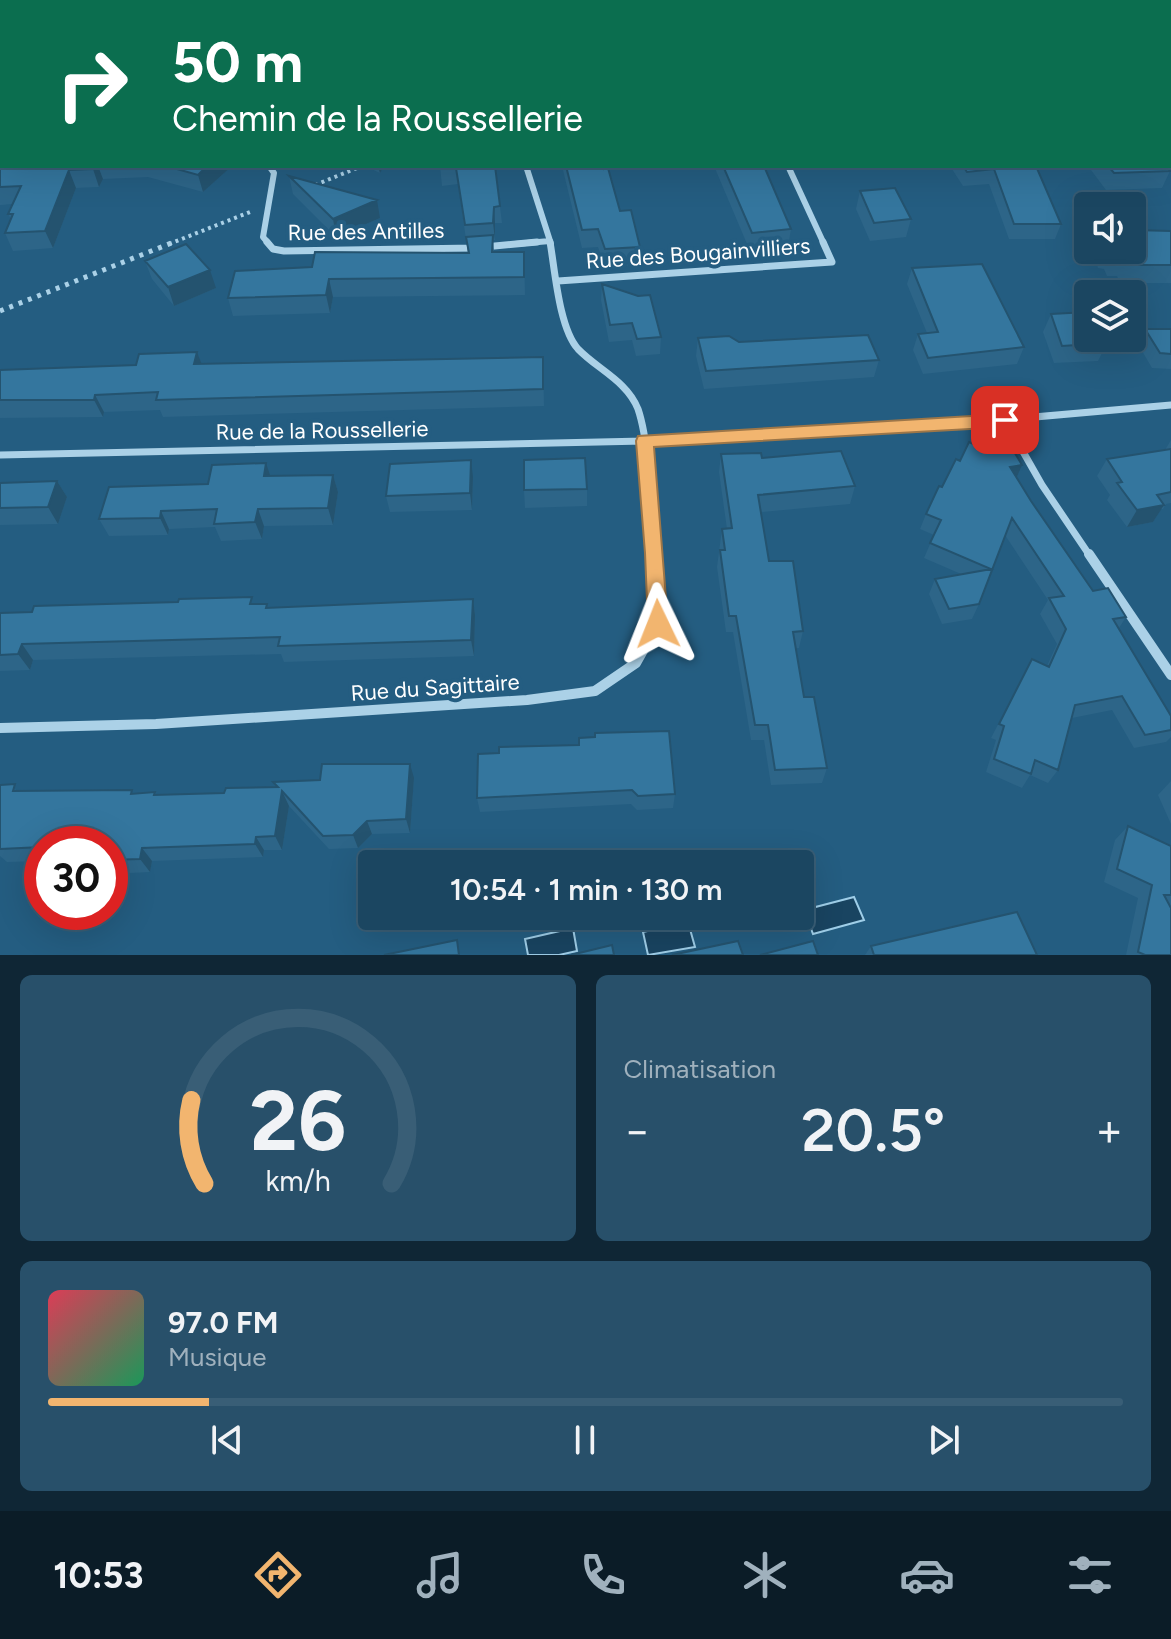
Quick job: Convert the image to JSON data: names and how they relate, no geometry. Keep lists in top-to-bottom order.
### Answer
{
  "streets": {
    "street": [
      "Rue des Antilles",
      "Rue des Bougainvilliers",
      "Rue de la Roussellerie",
      "Rue du Sagittaire"
    ]
  },
  "crossings": [
    ["Rue des Antilles", "Rue du Sagittaire"],
    ["Rue des Bougainvilliers", "Rue du Sagittaire"],
    ["Rue de la Roussellerie", "Rue du Sagittaire"]
  ],
  "page": {
    "turn": ["50 m", "Chemin de la Roussellerie"],
    "limit": "30",
    "trip": "10:54 · 1 min · 130 m",
    "tile": "Climatisation",
    "heat": ["−", "20.5°", "+"],
    "song": ["97.0 FM", "Musique"],
    "tabs": "10:53",
    "gauge": ["26", "km/h"]
  }
}
